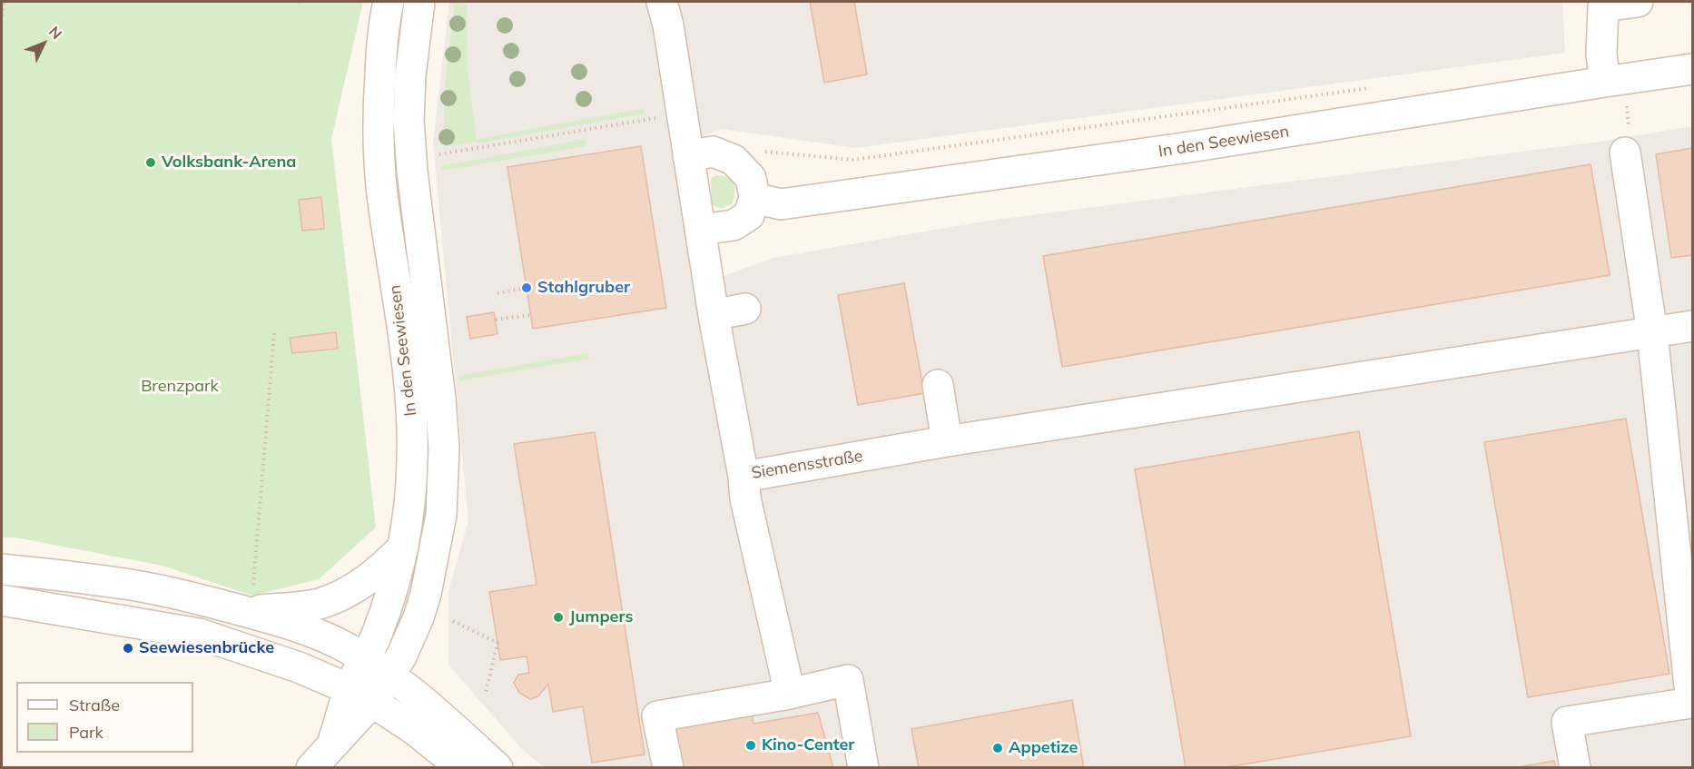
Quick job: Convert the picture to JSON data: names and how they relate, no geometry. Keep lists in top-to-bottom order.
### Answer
{
  "streets": {
    "street": ["In den Seewiesen", "Siemensstraße"]
  },
  "parks": ["Brenzpark"],
  "places": [
    "Volksbank-Arena",
    "Stahlgruber",
    "Jumpers",
    "Seewiesenbrücke",
    "Kino-Center",
    "Appetize"
  ],
  "legend": ["Straße", "Park"],
  "north": "top right"
}
